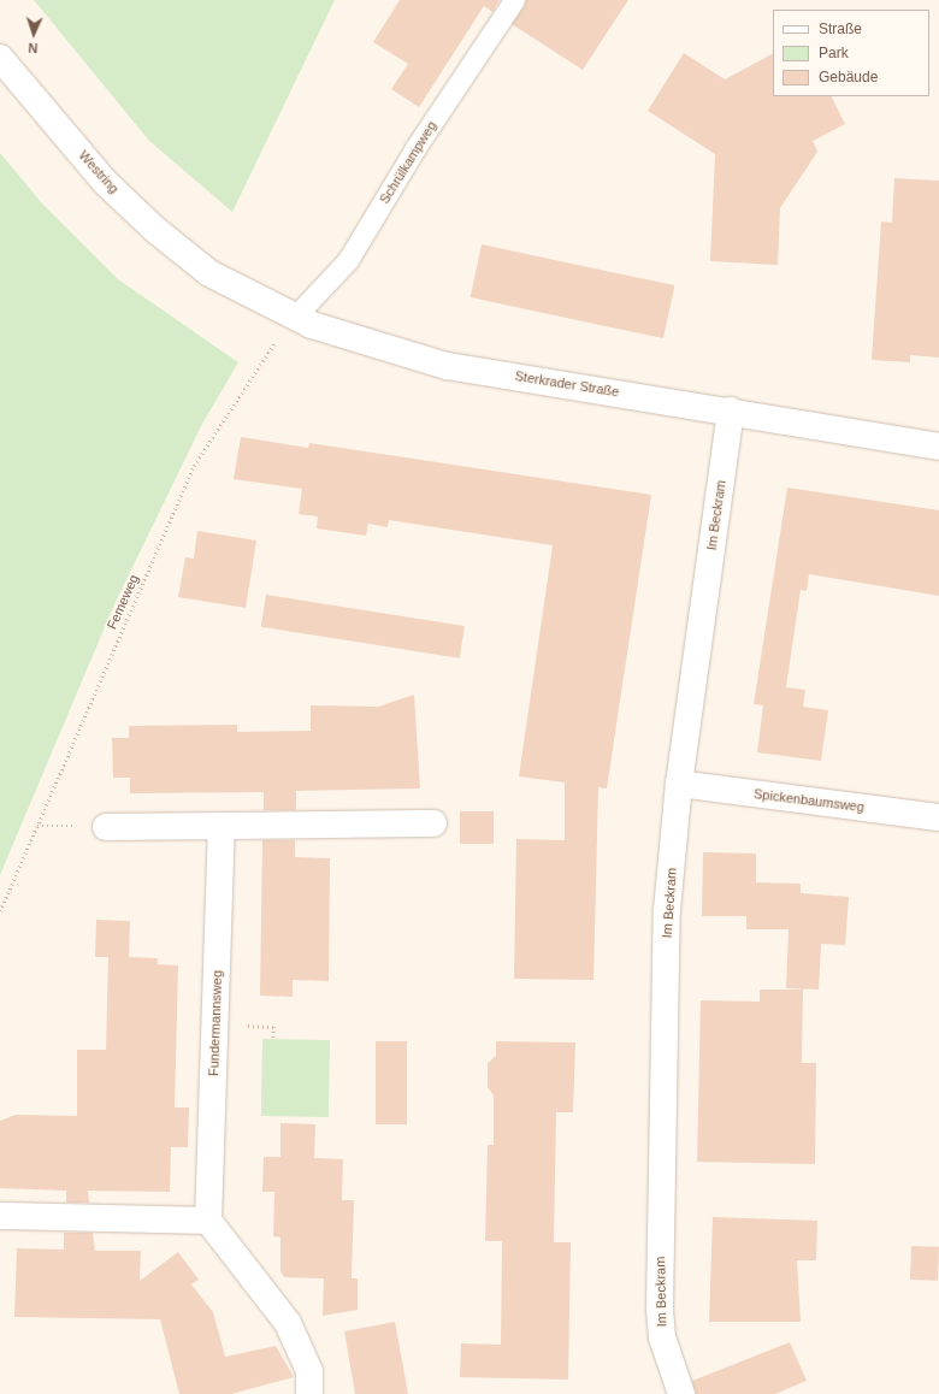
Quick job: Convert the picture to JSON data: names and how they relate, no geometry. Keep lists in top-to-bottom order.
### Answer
{
  "streets": {
    "street": [
      "Westring",
      "Sterkrader Straße",
      "Im Beckram",
      "Spickenbaumsweg",
      "Fundermannsweg"
    ],
    "lane": ["Schrülkampweg"],
    "path": ["Femeweg"]
  },
  "crossings": [
    ["Schrülkampweg", "Sterkrader Straße"],
    ["Schrülkampweg", "Femeweg"],
    ["Westring", "Sterkrader Straße"],
    ["Sterkrader Straße", "Im Beckram"],
    ["Sterkrader Straße", "Femeweg"],
    ["Im Beckram", "Spickenbaumsweg"]
  ],
  "legend": ["Straße", "Park", "Gebäude"],
  "north": "bottom"
}
